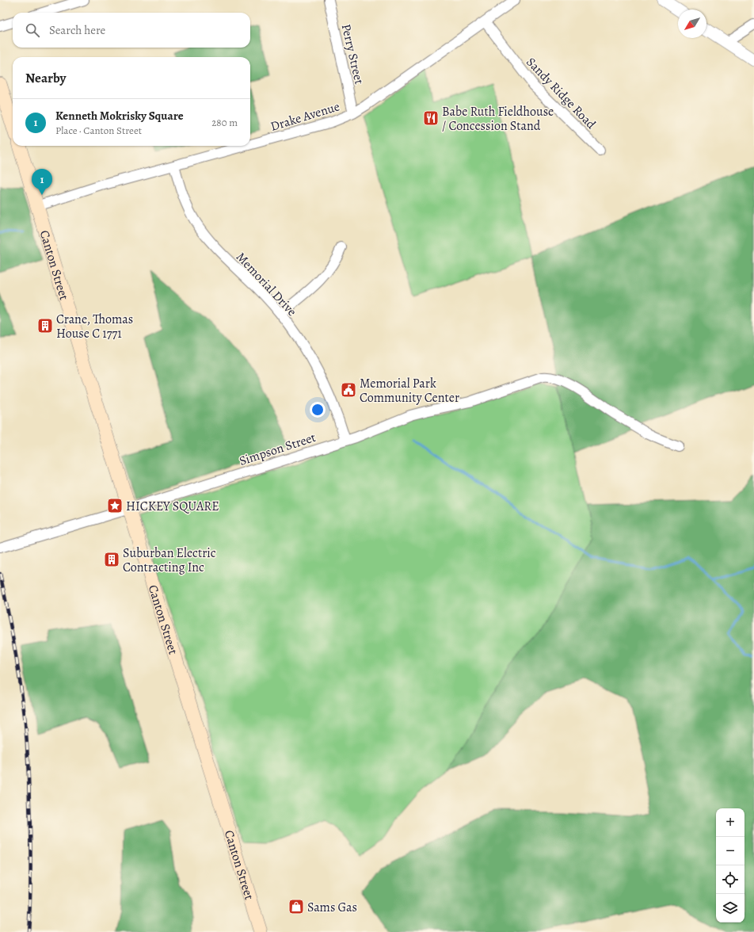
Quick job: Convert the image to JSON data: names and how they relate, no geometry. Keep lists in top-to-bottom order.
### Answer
{
  "streets": {
    "main road": ["Canton Street"],
    "street": [
      "Perry Street",
      "Sandy Ridge Road",
      "Drake Avenue",
      "Memorial Drive",
      "Simpson Street"
    ]
  },
  "crossings": [
    ["Perry Street", "Drake Avenue"],
    ["Sandy Ridge Road", "Drake Avenue"],
    ["Drake Avenue", "Canton Street"],
    ["Drake Avenue", "Memorial Drive"],
    ["Canton Street", "Simpson Street"],
    ["Memorial Drive", "Simpson Street"]
  ],
  "places": {
    "restaurant": ["Babe Ruth Fieldhouse / Concession Stand"],
    "building": ["Crane, Thomas House C 1771", "Suburban Electric Contracting Inc"],
    "public building": ["Memorial Park Community Center"],
    "place": ["HICKEY SQUARE"],
    "shop": ["Sams Gas"]
  },
  "north": "bottom left",
  "page": {
    "search": "Search here",
    "heading": "Nearby",
    "list": [
      {
        "mark": "1",
        "name": "Kenneth Mokrisky Square",
        "note": "Place · Canton Street",
        "value": "280 m"
      }
    ],
    "pins": "1",
    "map_buttons": ["+", "−"]
  }
}
